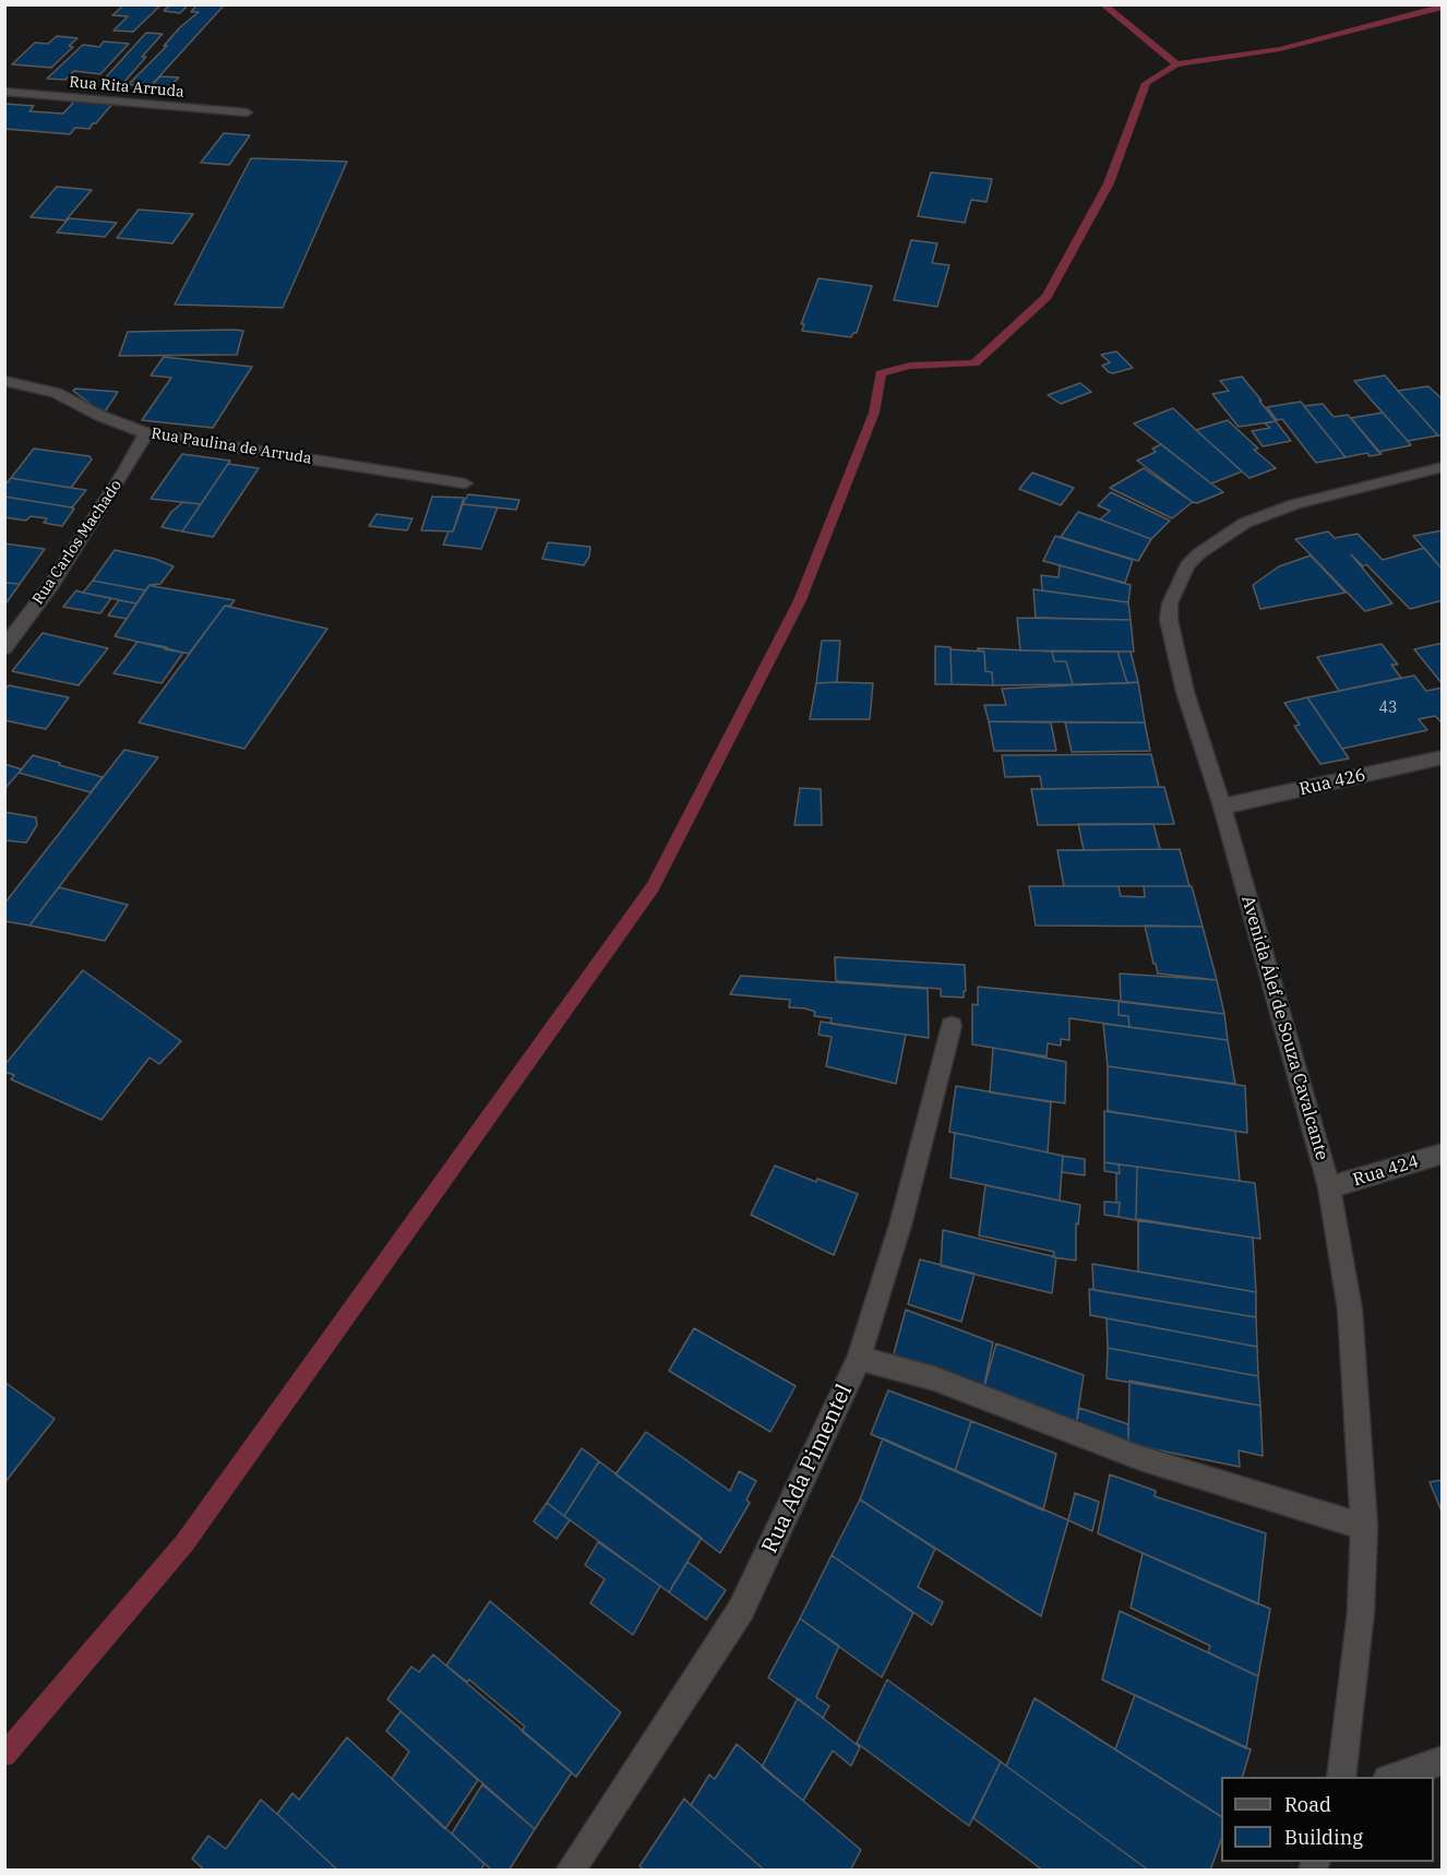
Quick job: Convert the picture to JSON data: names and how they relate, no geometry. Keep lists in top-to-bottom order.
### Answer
{
  "streets": {
    "street": [
      "Rua Rita Arruda",
      "Rua Paulina de Arruda",
      "Rua Carlos Machado",
      "Rua 426",
      "Avenida Álef de Souza Cavalcante",
      "Rua 424",
      "Rua Ada Pimentel"
    ]
  },
  "crossings": [
    ["Rua Paulina de Arruda", "Rua Carlos Machado"],
    ["Rua 426", "Avenida Álef de Souza Cavalcante"],
    ["Avenida Álef de Souza Cavalcante", "Rua 424"]
  ],
  "house_numbers": ["43"],
  "legend": ["Road", "Building"]
}
